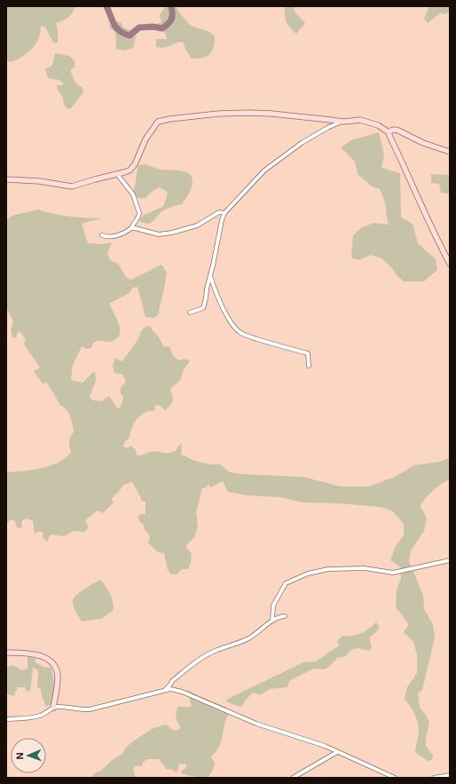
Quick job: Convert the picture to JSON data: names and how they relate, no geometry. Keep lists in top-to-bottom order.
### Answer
{
  "north": "left"
}
